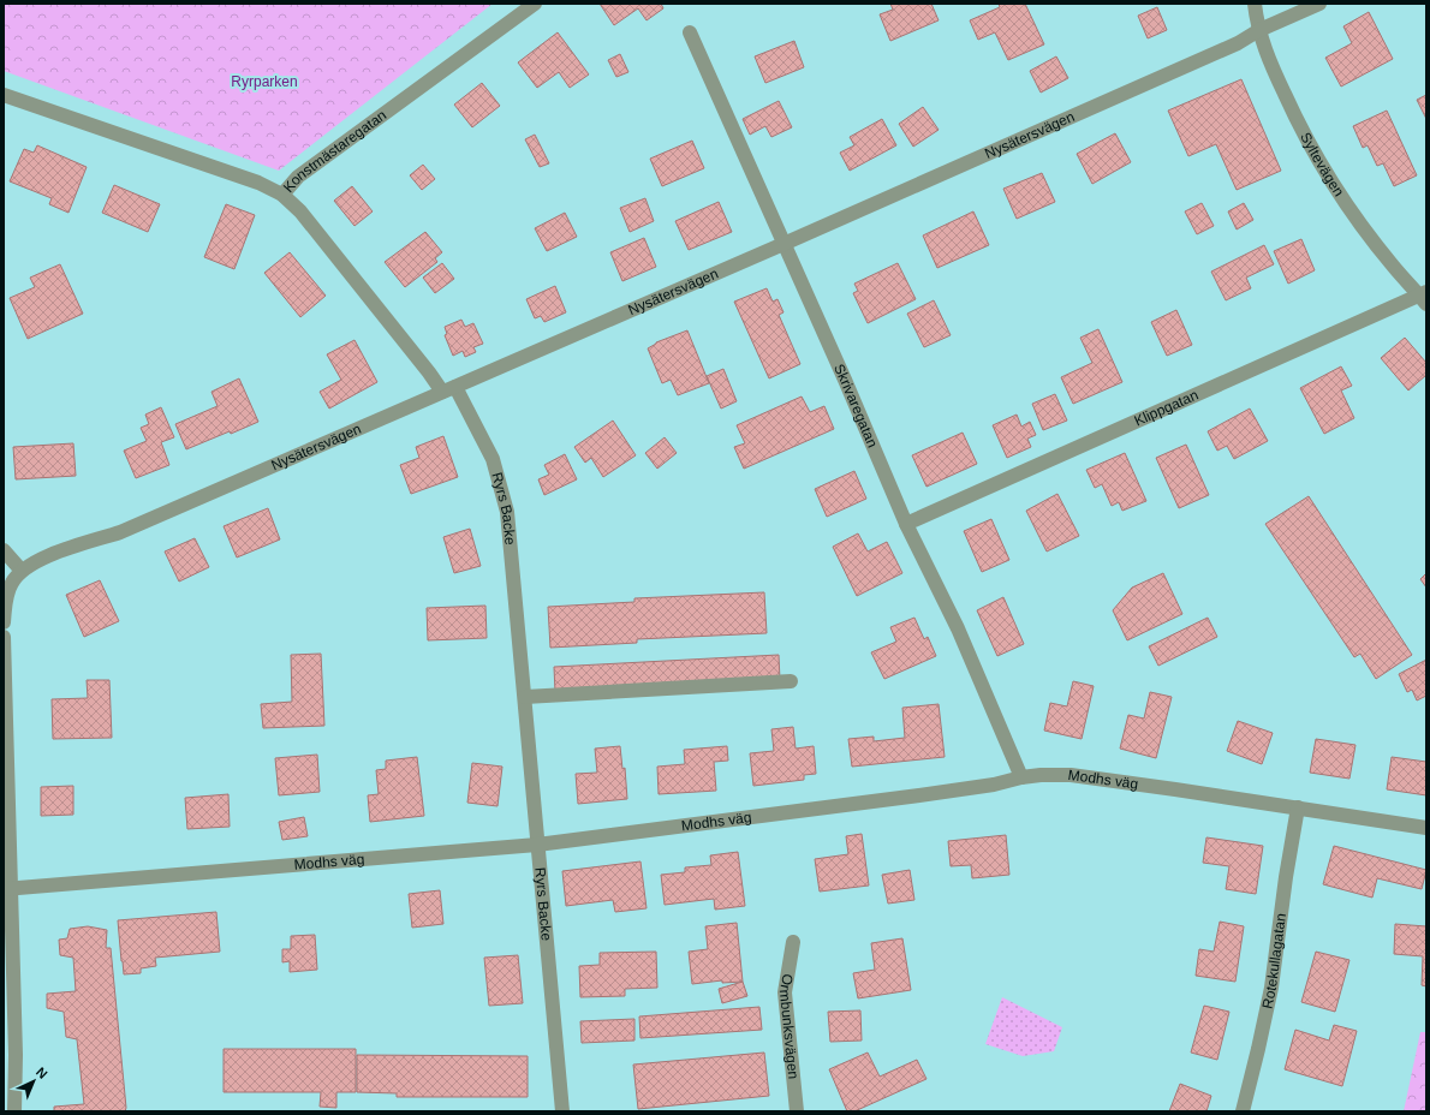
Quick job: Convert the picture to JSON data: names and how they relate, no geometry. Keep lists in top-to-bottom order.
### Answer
{
  "streets": {
    "street": [
      "Nysätersvägen",
      "Konstmästaregatan",
      "Syltevägen",
      "Skrivaregatan",
      "Klippgatan",
      "Ryrs Backe",
      "Modhs väg",
      "Rotekullagatan",
      "Ormbunksvägen"
    ]
  },
  "crossings": [
    ["Nysätersvägen", "Syltevägen"],
    ["Nysätersvägen", "Skrivaregatan"],
    ["Nysätersvägen", "Ryrs Backe"],
    ["Konstmästaregatan", "Ryrs Backe"],
    ["Syltevägen", "Klippgatan"],
    ["Skrivaregatan", "Klippgatan"],
    ["Skrivaregatan", "Modhs väg"],
    ["Ryrs Backe", "Modhs väg"],
    ["Modhs väg", "Rotekullagatan"]
  ],
  "parks": ["Ryrparken"],
  "north": "top right"
}
